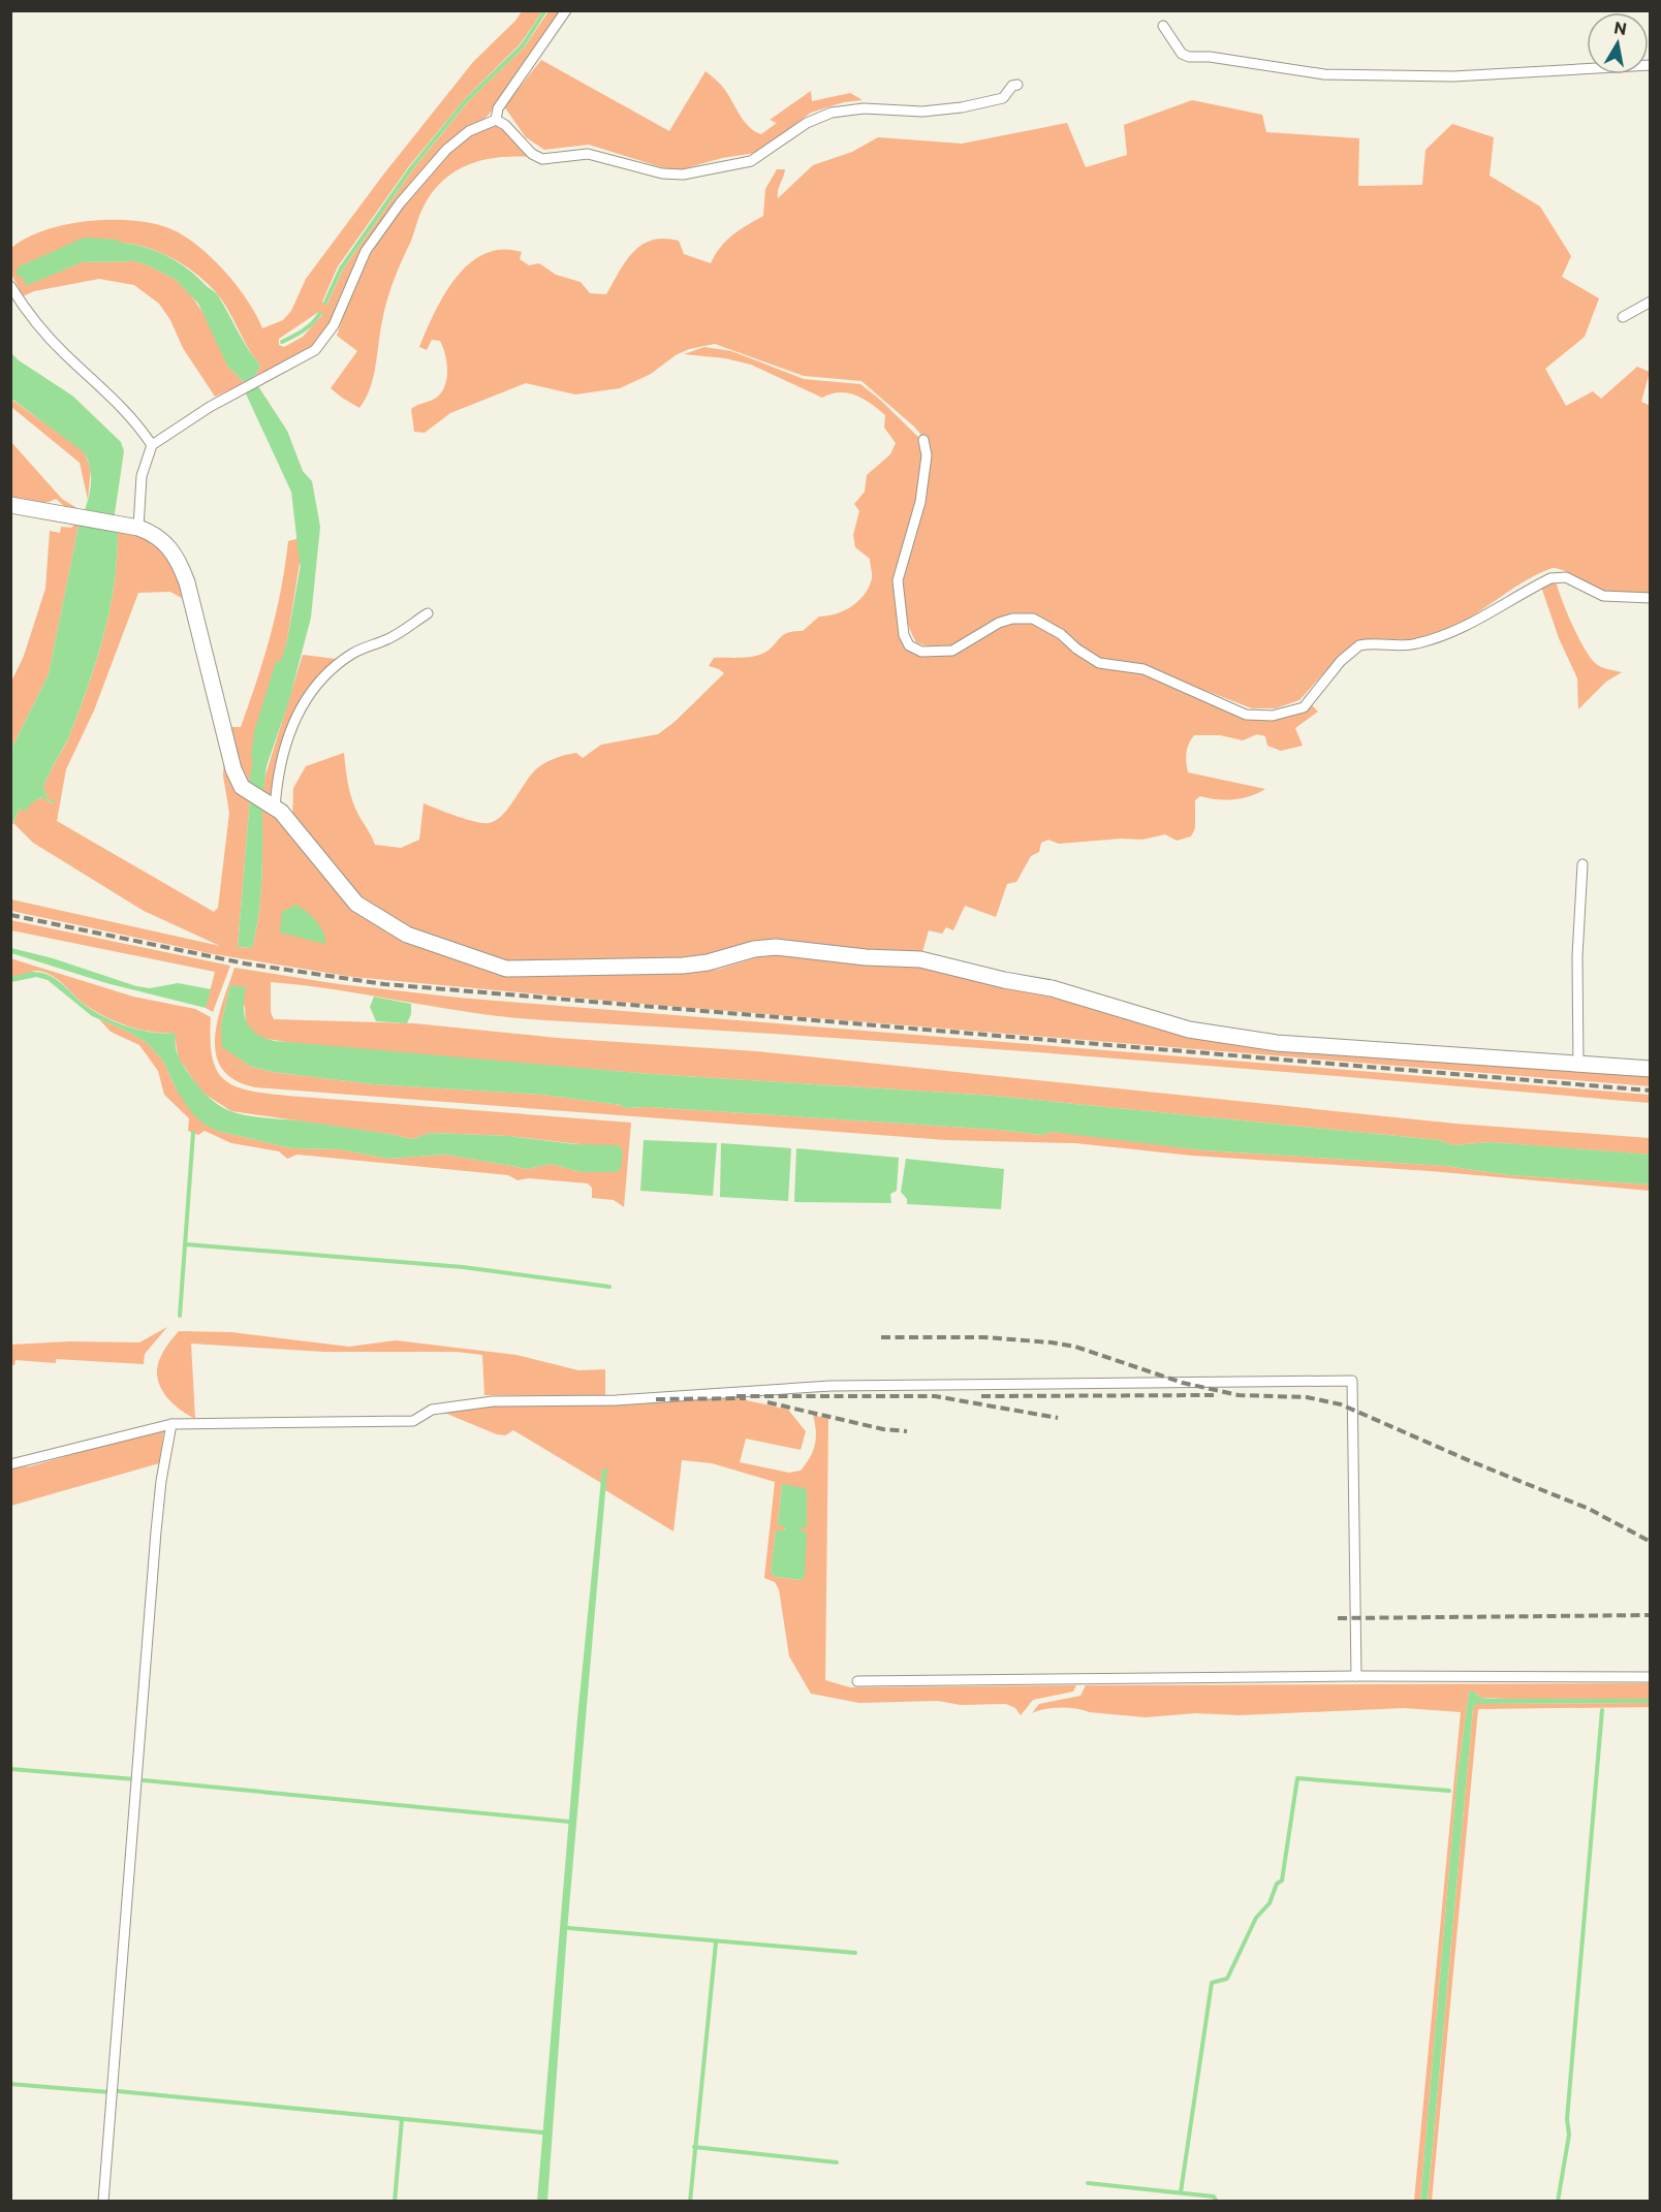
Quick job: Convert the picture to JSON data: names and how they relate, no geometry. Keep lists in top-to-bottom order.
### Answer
{
  "north": "top"
}
